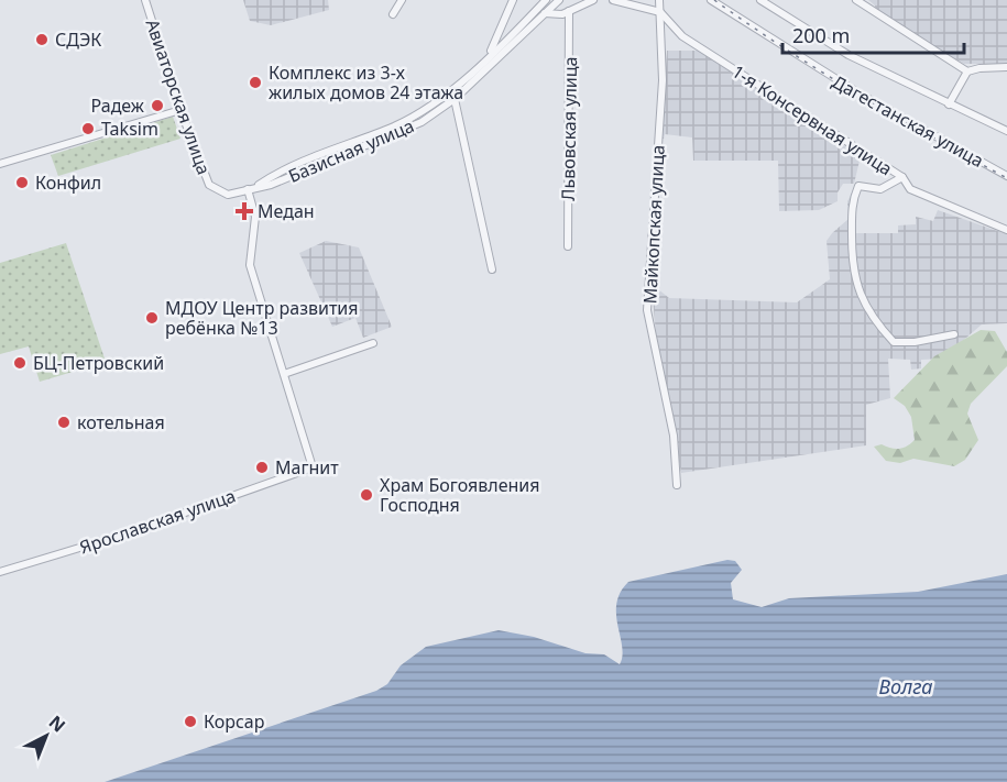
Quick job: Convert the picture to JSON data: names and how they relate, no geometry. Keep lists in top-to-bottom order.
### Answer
{
  "streets": {
    "street": [
      "Авиаторская улица",
      "1-я Консервная улица",
      "Дагестанская улица",
      "Львовская улица",
      "Базисная улица",
      "Майкопская улица",
      "Ярославская улица"
    ]
  },
  "crossings": [
    ["Авиаторская улица", "Базисная улица"],
    ["1-я Консервная улица", "Майкопская улица"]
  ],
  "water": ["Волга"],
  "places": {
    "other": [
      "СДЭК",
      "Комплекс из 3-х жилых домов 24 этажа",
      "Радеж",
      "Taksim",
      "Конфил",
      "МДОУ Центр развития ребёнка №13",
      "БЦ-Петровский",
      "котельная",
      "Магнит",
      "Храм Богоявления Господня",
      "Корсар"
    ],
    "health": ["Медан"]
  },
  "scale_bar": "200 m",
  "north": "top right"
}
